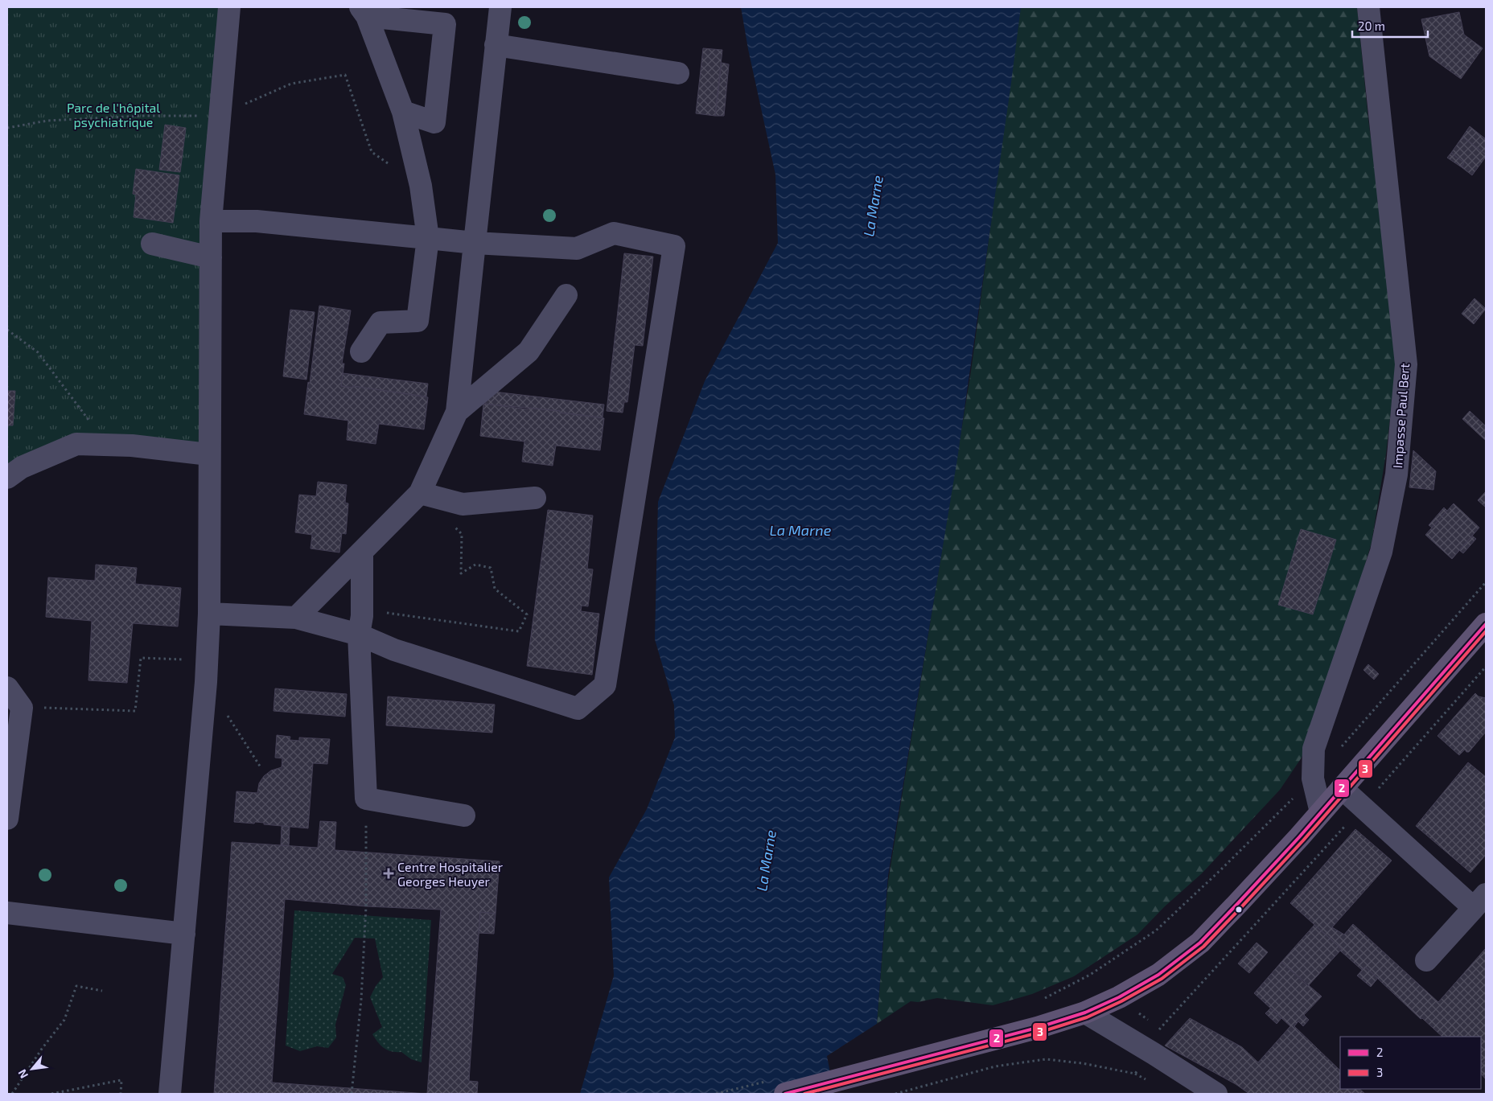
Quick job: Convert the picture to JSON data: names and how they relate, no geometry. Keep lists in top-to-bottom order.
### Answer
{
  "streets": {
    "street": ["Impasse Paul Bert"]
  },
  "water": ["La Marne"],
  "parks": ["Parc de l'hôpital psychiatrique"],
  "places": {
    "health": ["Centre Hospitalier Georges Heuyer"]
  },
  "lines": ["transit line 2", "transit line 3"],
  "legend": ["2", "3"],
  "scale_bar": "20 m",
  "north": "bottom left"
}
